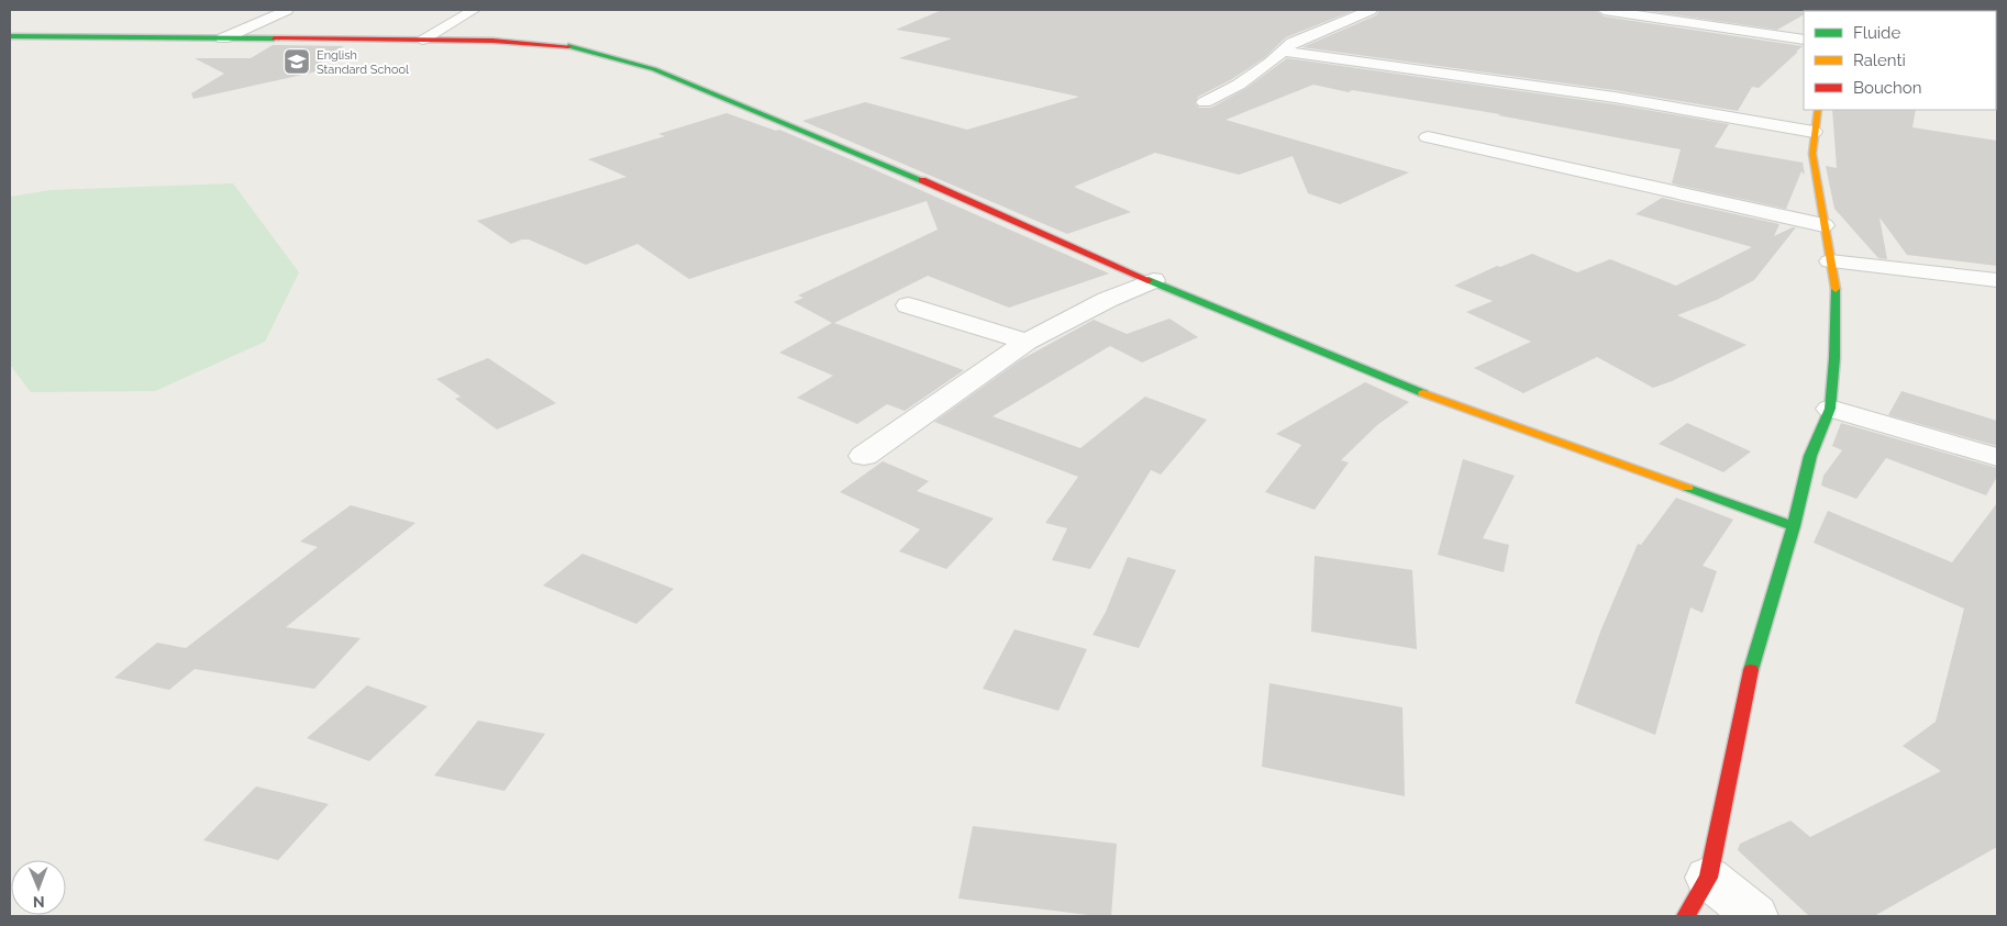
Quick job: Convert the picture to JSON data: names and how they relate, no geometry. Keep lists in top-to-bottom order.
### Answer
{
  "places": {
    "school or university": ["English Standard School"]
  },
  "legend": ["Fluide", "Ralenti", "Bouchon"],
  "north": "bottom"
}
